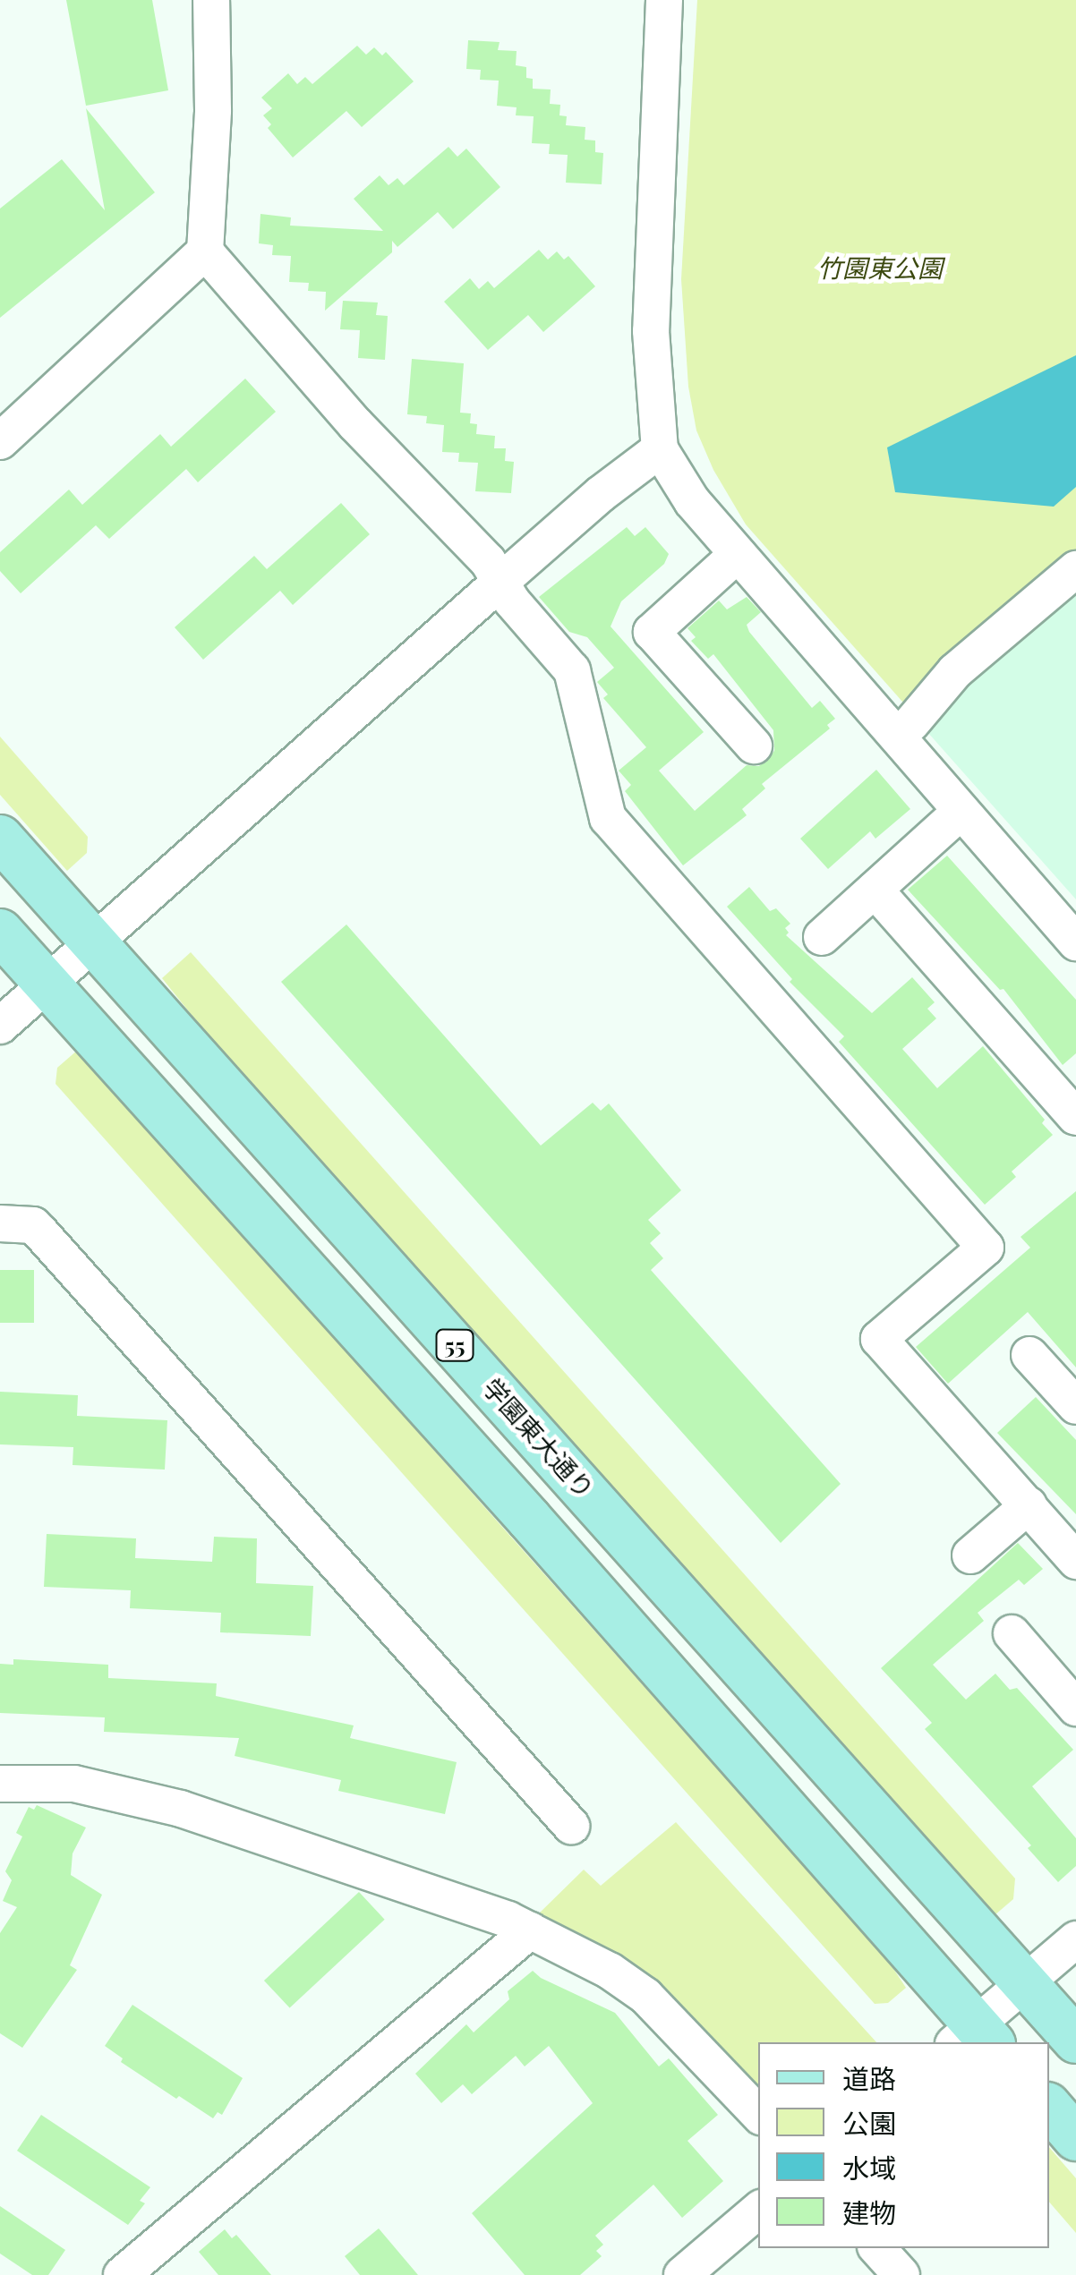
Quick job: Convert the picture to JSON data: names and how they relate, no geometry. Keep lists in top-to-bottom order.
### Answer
{
  "streets": {
    "main road": ["55", "学園東大通り"]
  },
  "parks": ["竹園東公園"],
  "legend": [
    "道路",
    "公園",
    "水域",
    "建物"
  ]
}
